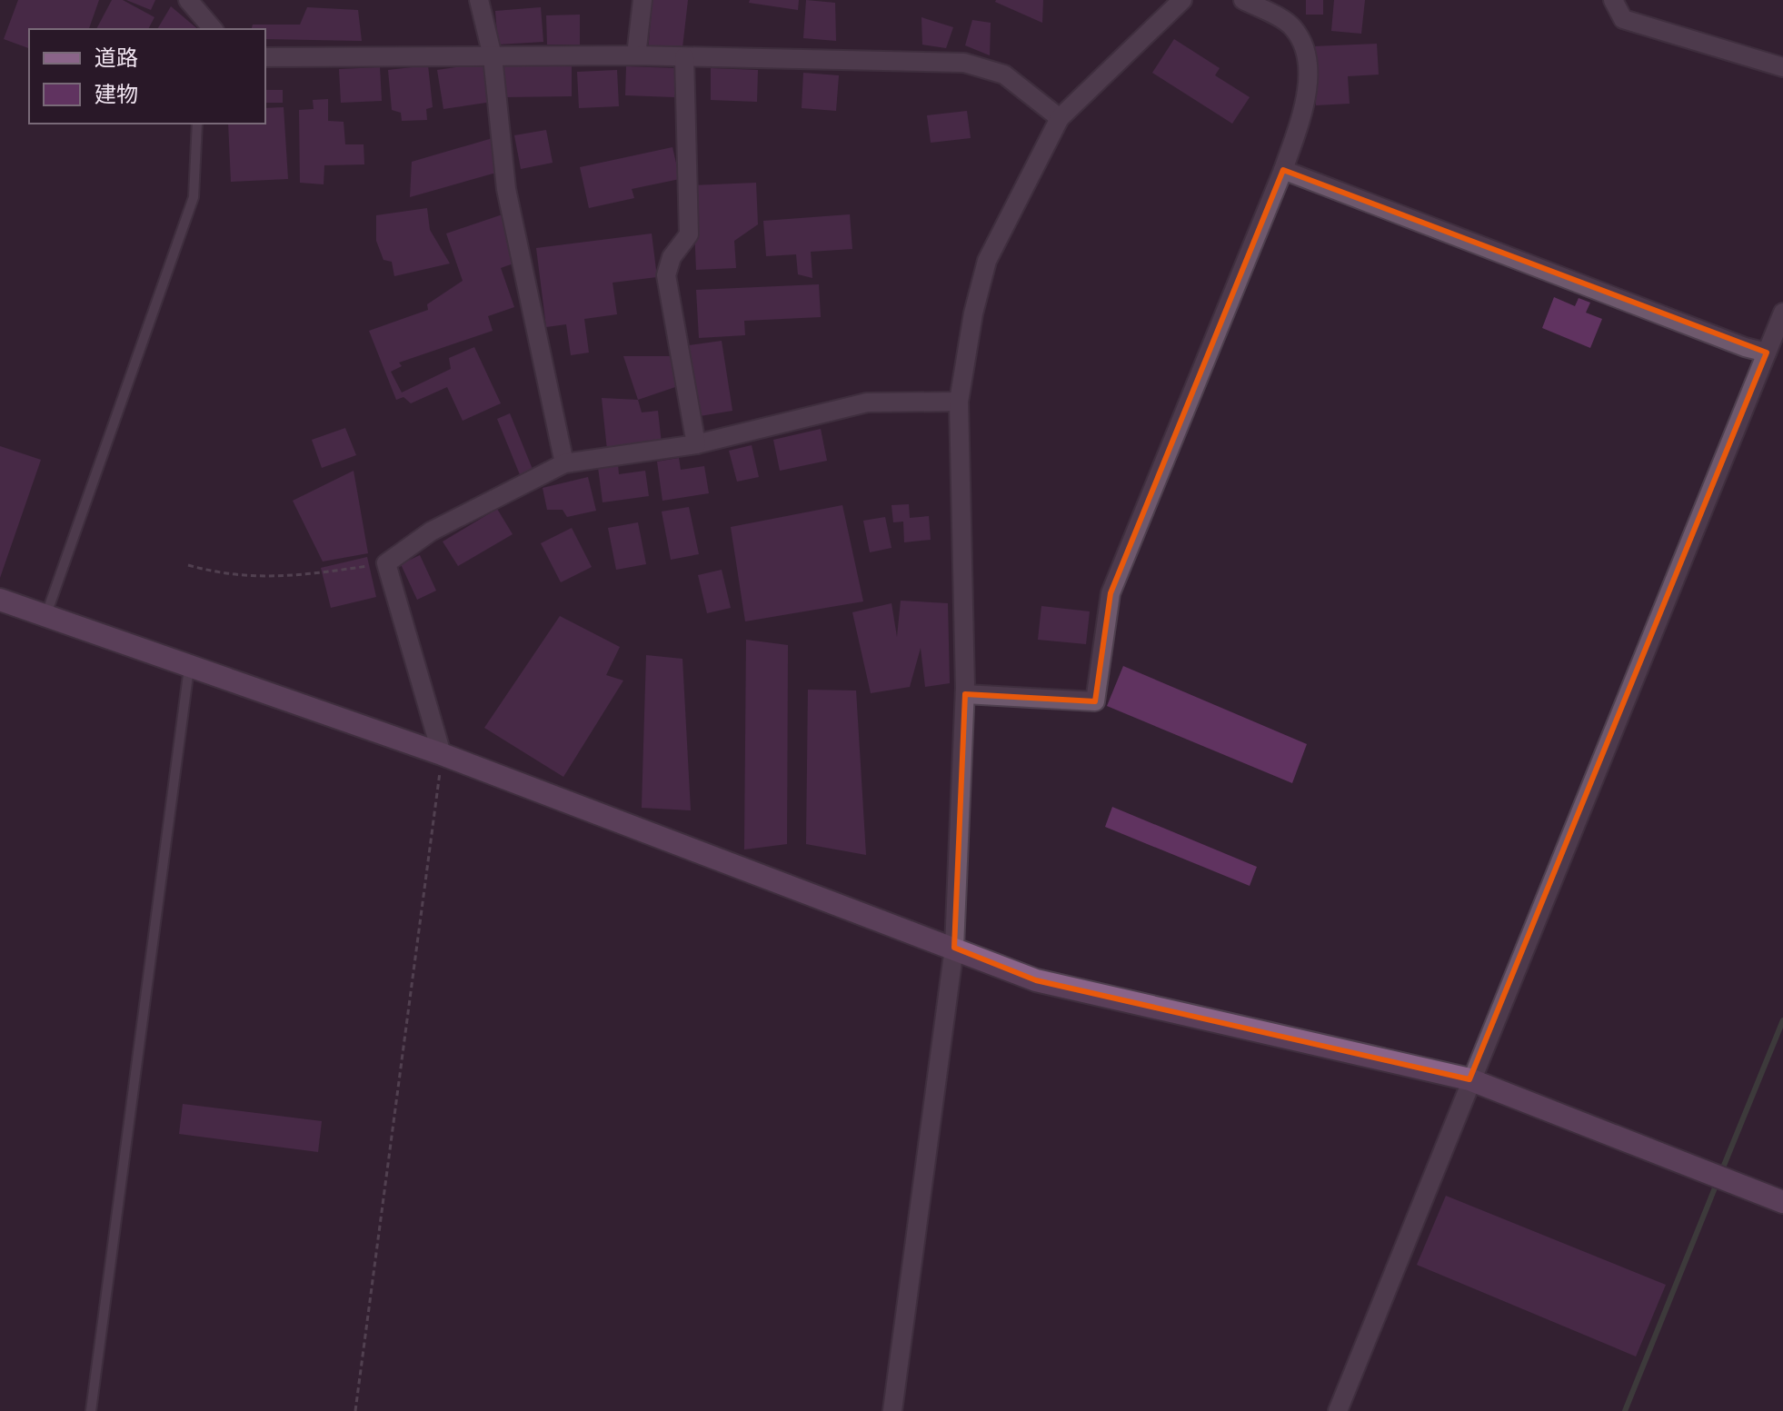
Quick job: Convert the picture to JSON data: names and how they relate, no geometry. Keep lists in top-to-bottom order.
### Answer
{
  "legend": ["道路", "建物"]
}
